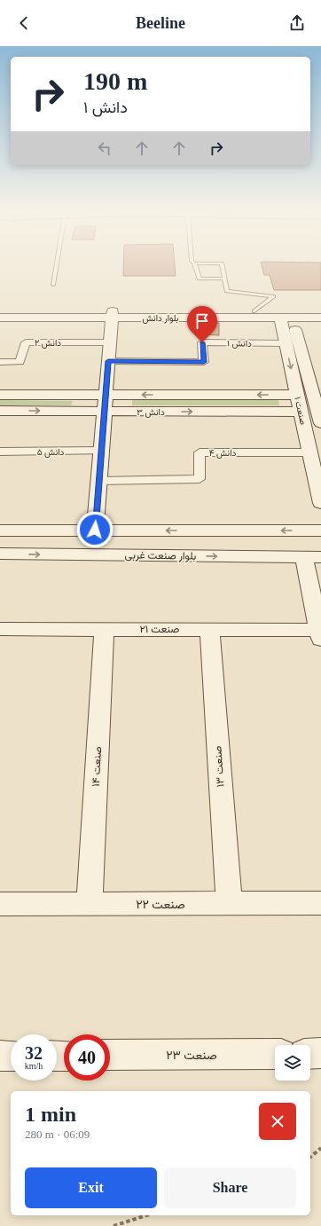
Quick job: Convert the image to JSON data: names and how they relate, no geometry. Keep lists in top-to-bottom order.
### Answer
{
  "streets": {
    "street": [
      "بلوار دانش",
      "دانش ۲",
      "دانش ۱",
      "صنعت ۱",
      "دانش ۳",
      "دانش ۵",
      "دانش ۴",
      "بلوار صنعت غربی",
      "صنعت ۲۱",
      "صنعت ۱۴",
      "صنعت ۱۳",
      "صنعت ۲۲",
      "صنعت ۲۳"
    ]
  },
  "crossings": [
    ["بلوار دانش", "صنعت ۱"],
    ["دانش ۱", "صنعت ۱"],
    ["صنعت ۱", "دانش ۳"],
    ["صنعت ۱", "دانش ۴"],
    ["صنعت ۲۱", "صنعت ۱۴"],
    ["صنعت ۲۱", "صنعت ۱۳"],
    ["صنعت ۱۴", "صنعت ۲۲"],
    ["صنعت ۱۳", "صنعت ۲۲"]
  ],
  "page": {
    "header": "Beeline",
    "turn": ["190 m", "دانش ۱"],
    "speed": "32 km/h",
    "limit": "40",
    "heading": ["1 min", "280 m · 06:09"],
    "buttons": ["Exit", "Share"]
  }
}
